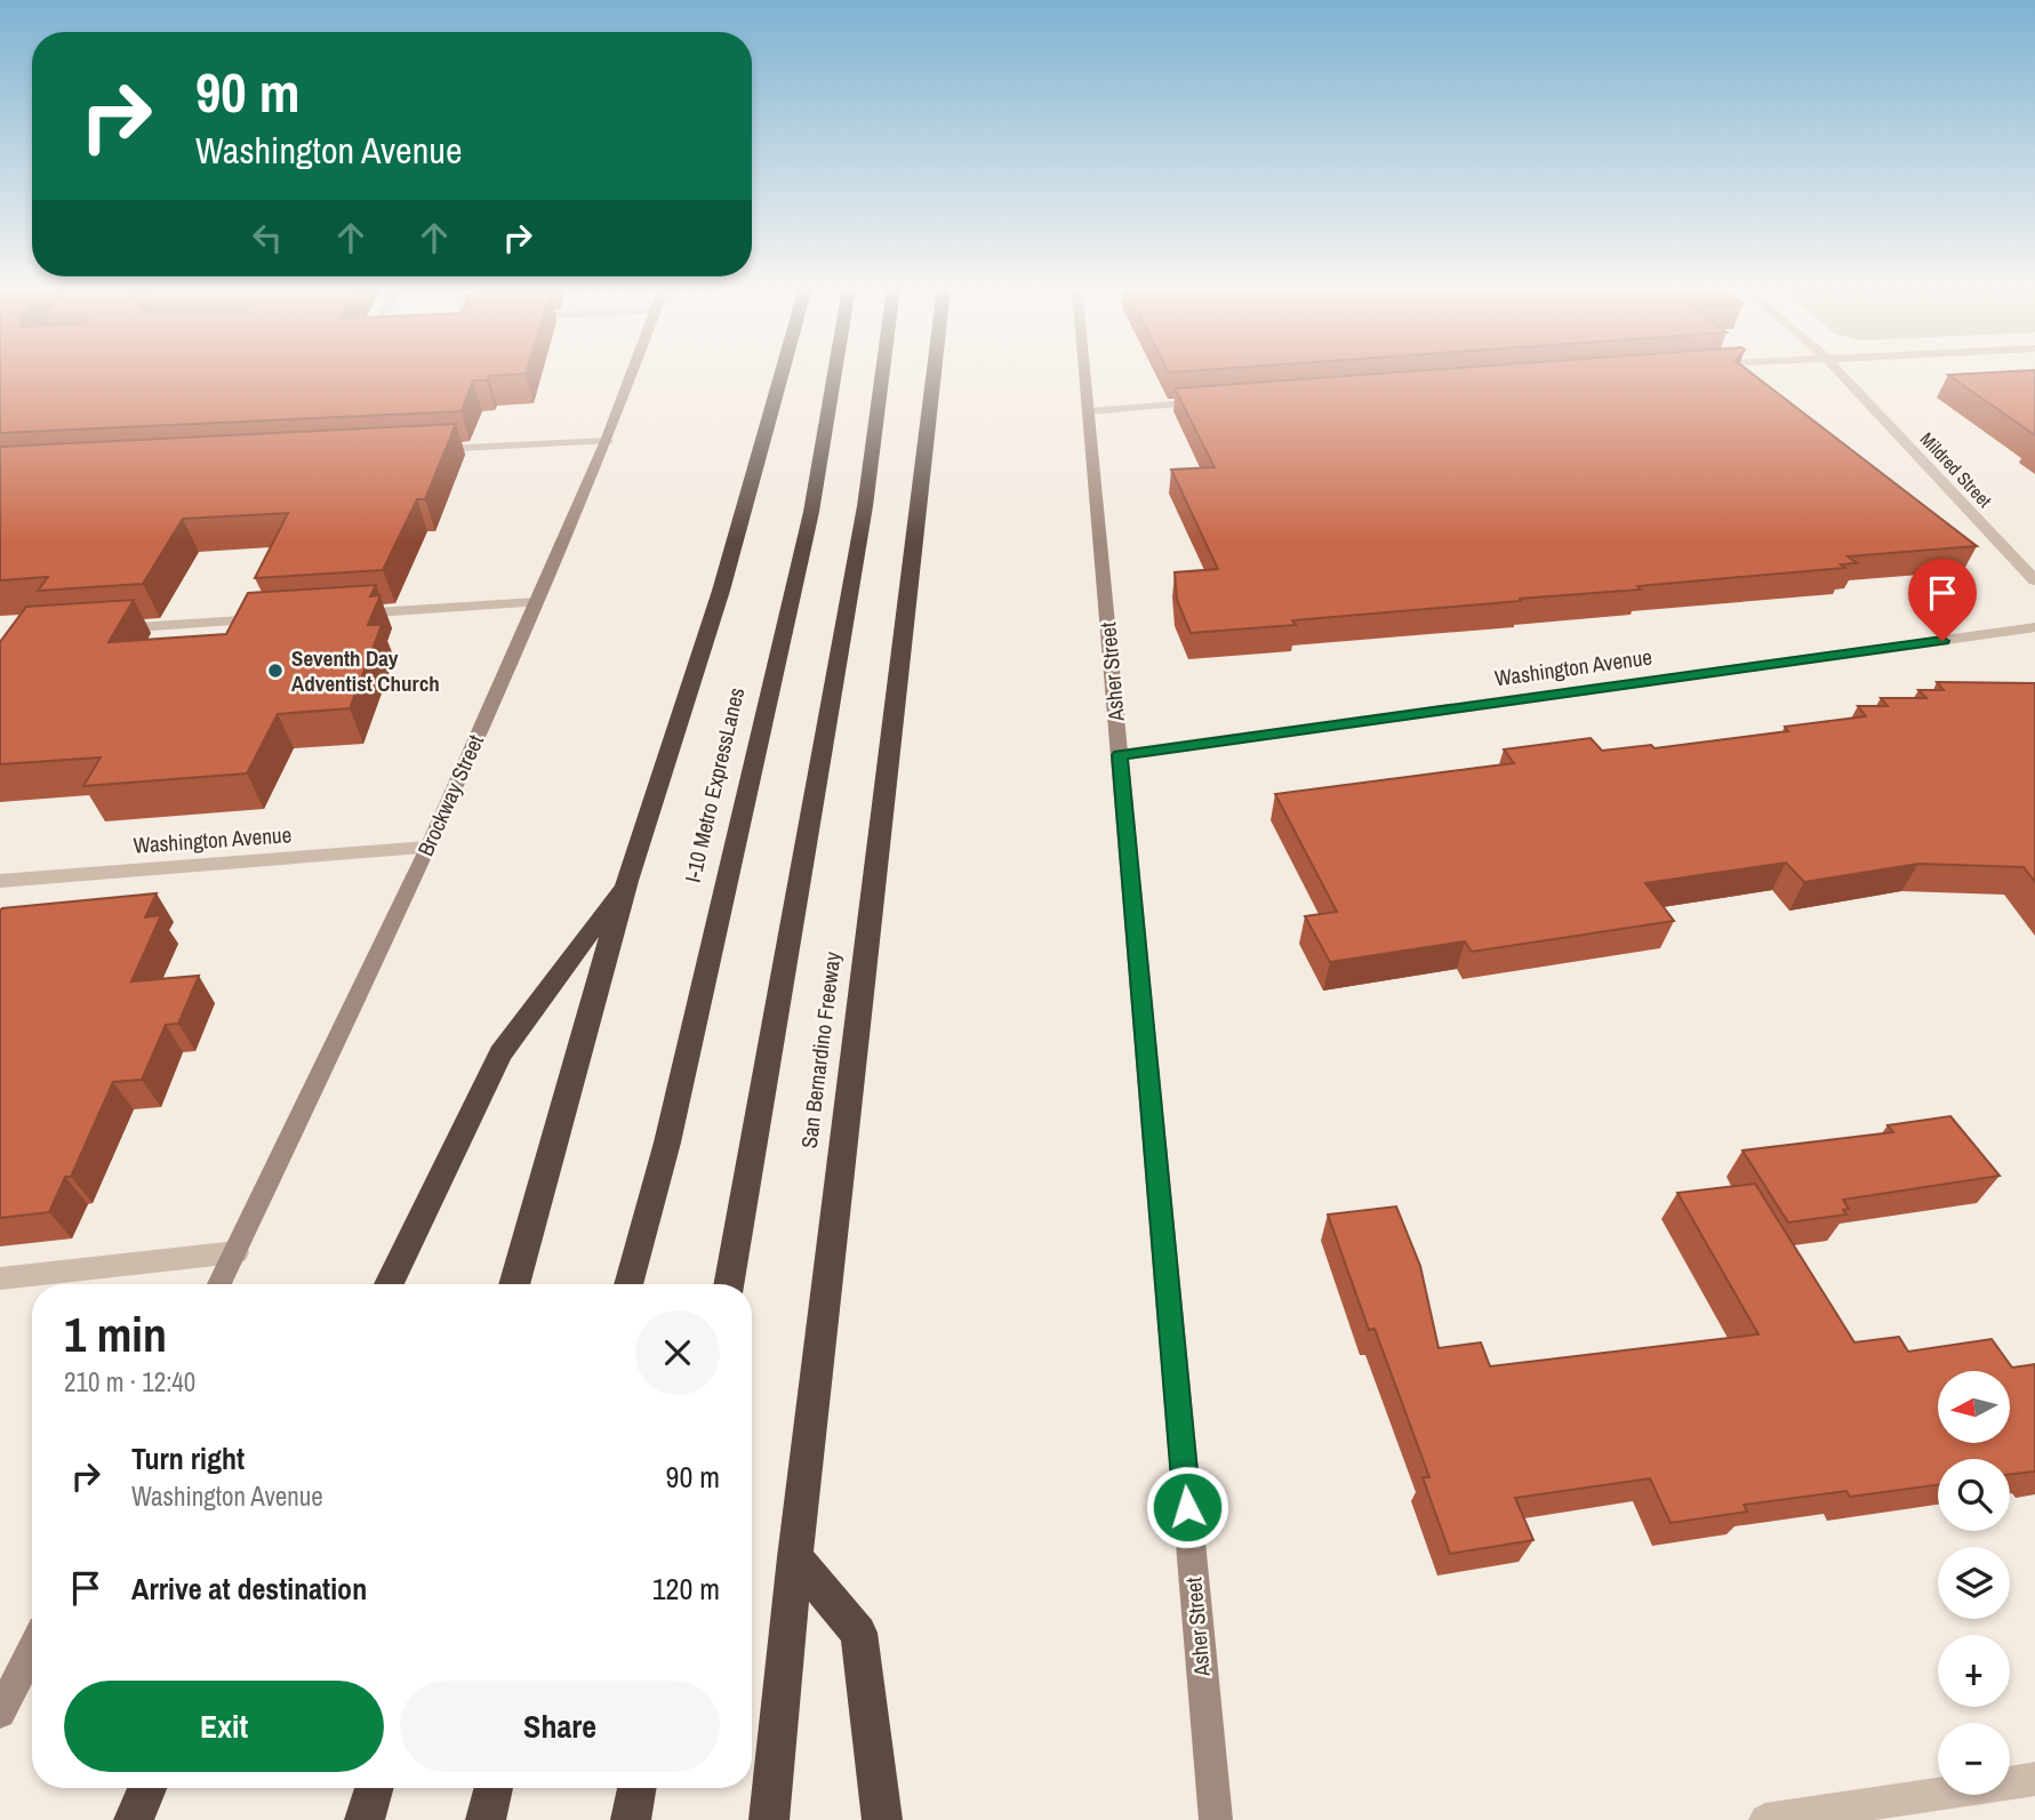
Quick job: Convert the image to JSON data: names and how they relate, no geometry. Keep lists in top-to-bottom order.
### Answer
{
  "streets": {
    "highway": ["I-10 Metro ExpressLanes", "San Bernardino Freeway"],
    "street": [
      "Mildred Street",
      "Washington Avenue",
      "Asher Street",
      "Brockway Street"
    ]
  },
  "crossings": [
    ["Washington Avenue", "Asher Street"],
    ["Washington Avenue", "Brockway Street"]
  ],
  "places": ["Seventh Day Adventist Church"],
  "north": "left",
  "page": {
    "turn": ["90 m", "Washington Avenue"],
    "heading": ["1 min", "210 m · 12:40"],
    "map_buttons": ["+", "−"],
    "list": [
      {
        "name": "Turn right",
        "note": "Washington Avenue",
        "value": "90 m"
      },
      {
        "name": "Arrive at destination",
        "value": "120 m"
      }
    ],
    "buttons": ["Exit", "Share"]
  }
}
